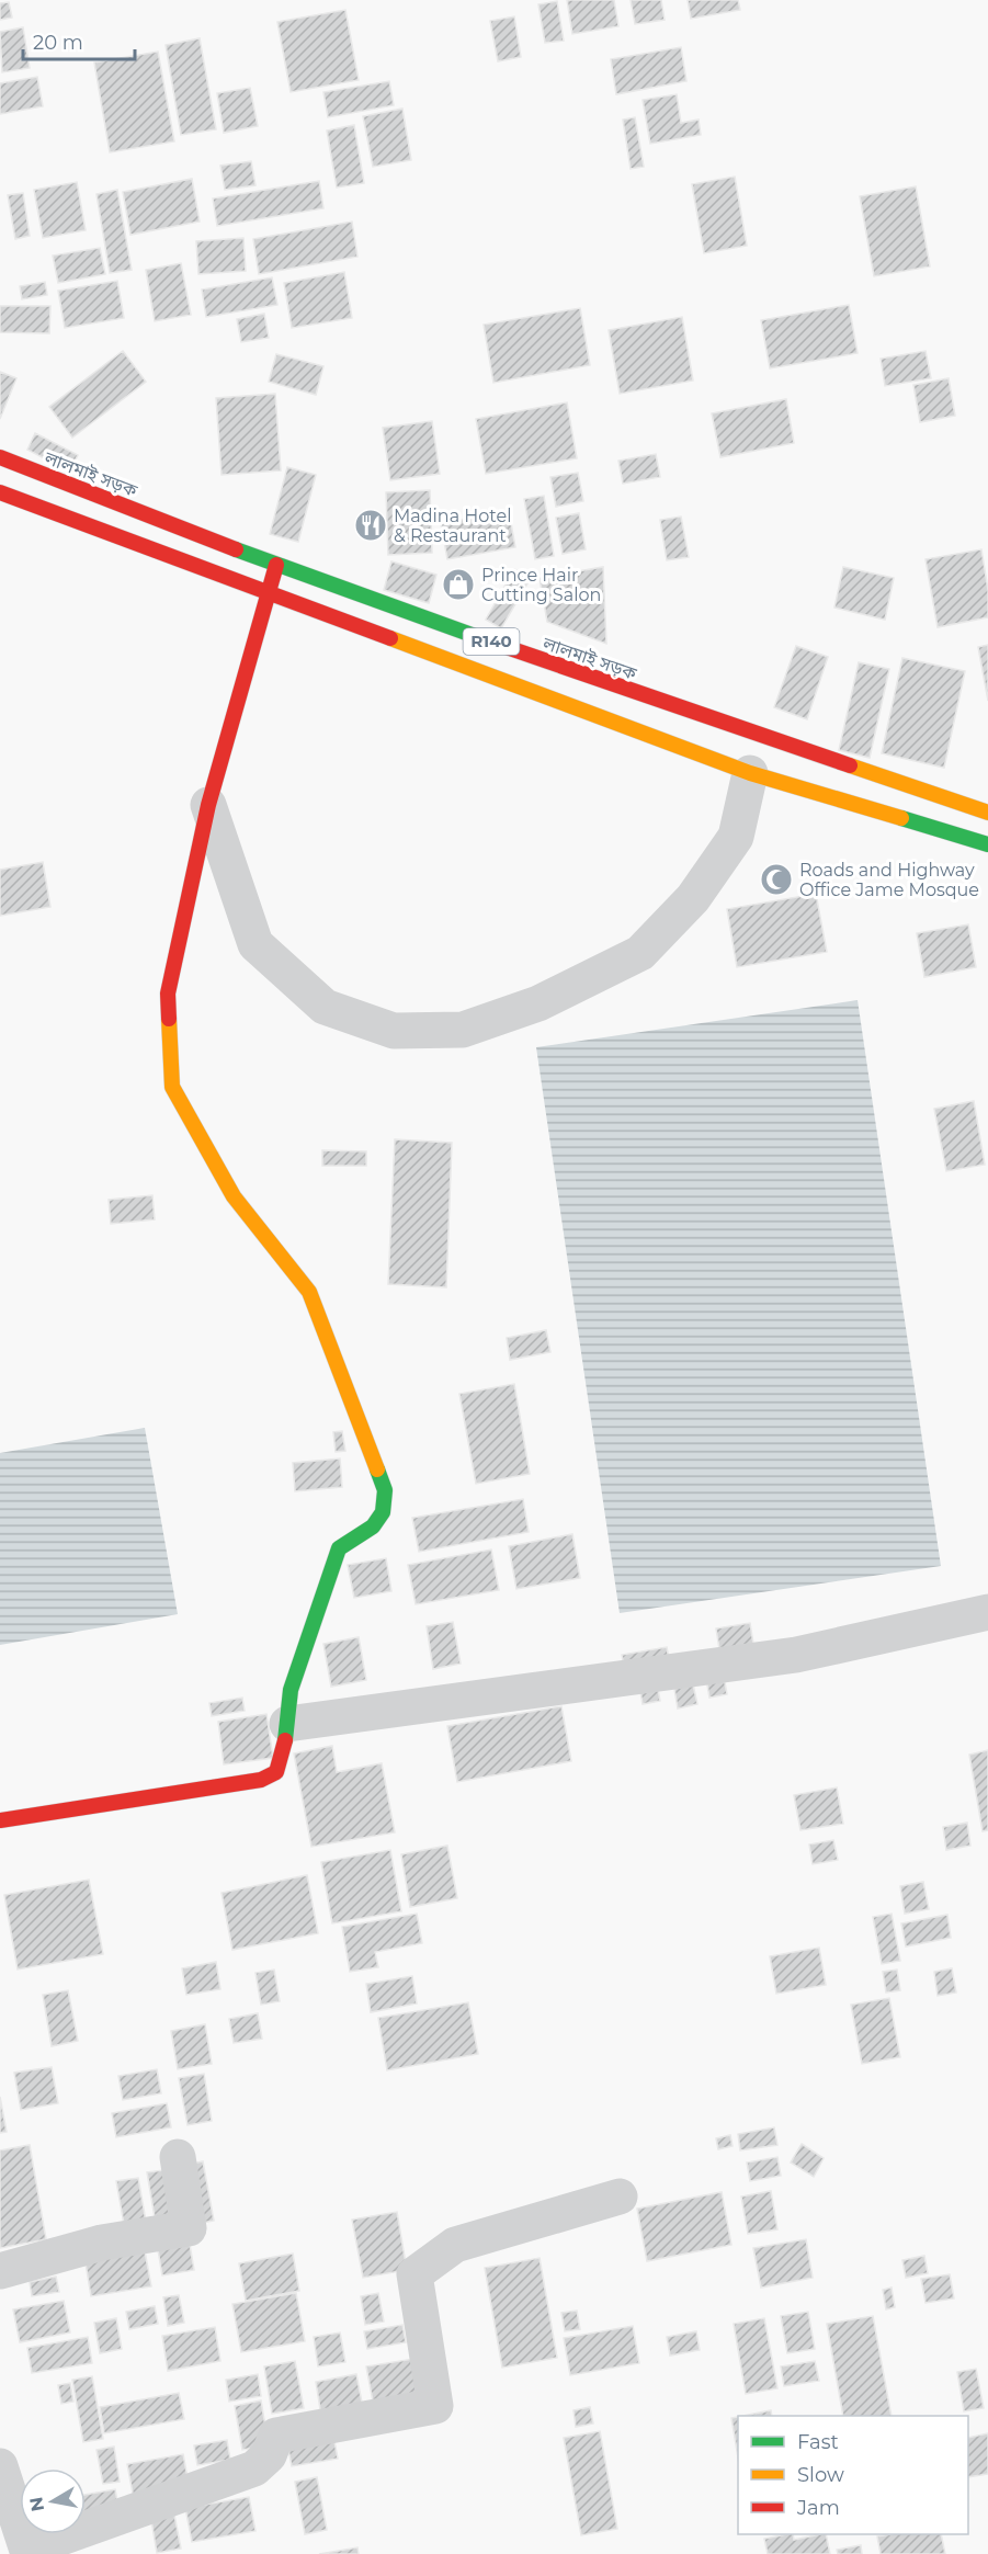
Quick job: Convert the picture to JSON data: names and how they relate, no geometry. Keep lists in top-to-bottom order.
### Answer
{
  "streets": {
    "main road": ["লালমাই সড়ক", "R140"]
  },
  "places": {
    "restaurant": ["Madina Hotel & Restaurant"],
    "shop": ["Prince Hair Cutting Salon"],
    "mosque": ["Roads and Highway Office Jame Mosque"]
  },
  "legend": ["Fast", "Slow", "Jam"],
  "scale_bar": "20 m",
  "north": "left"
}
